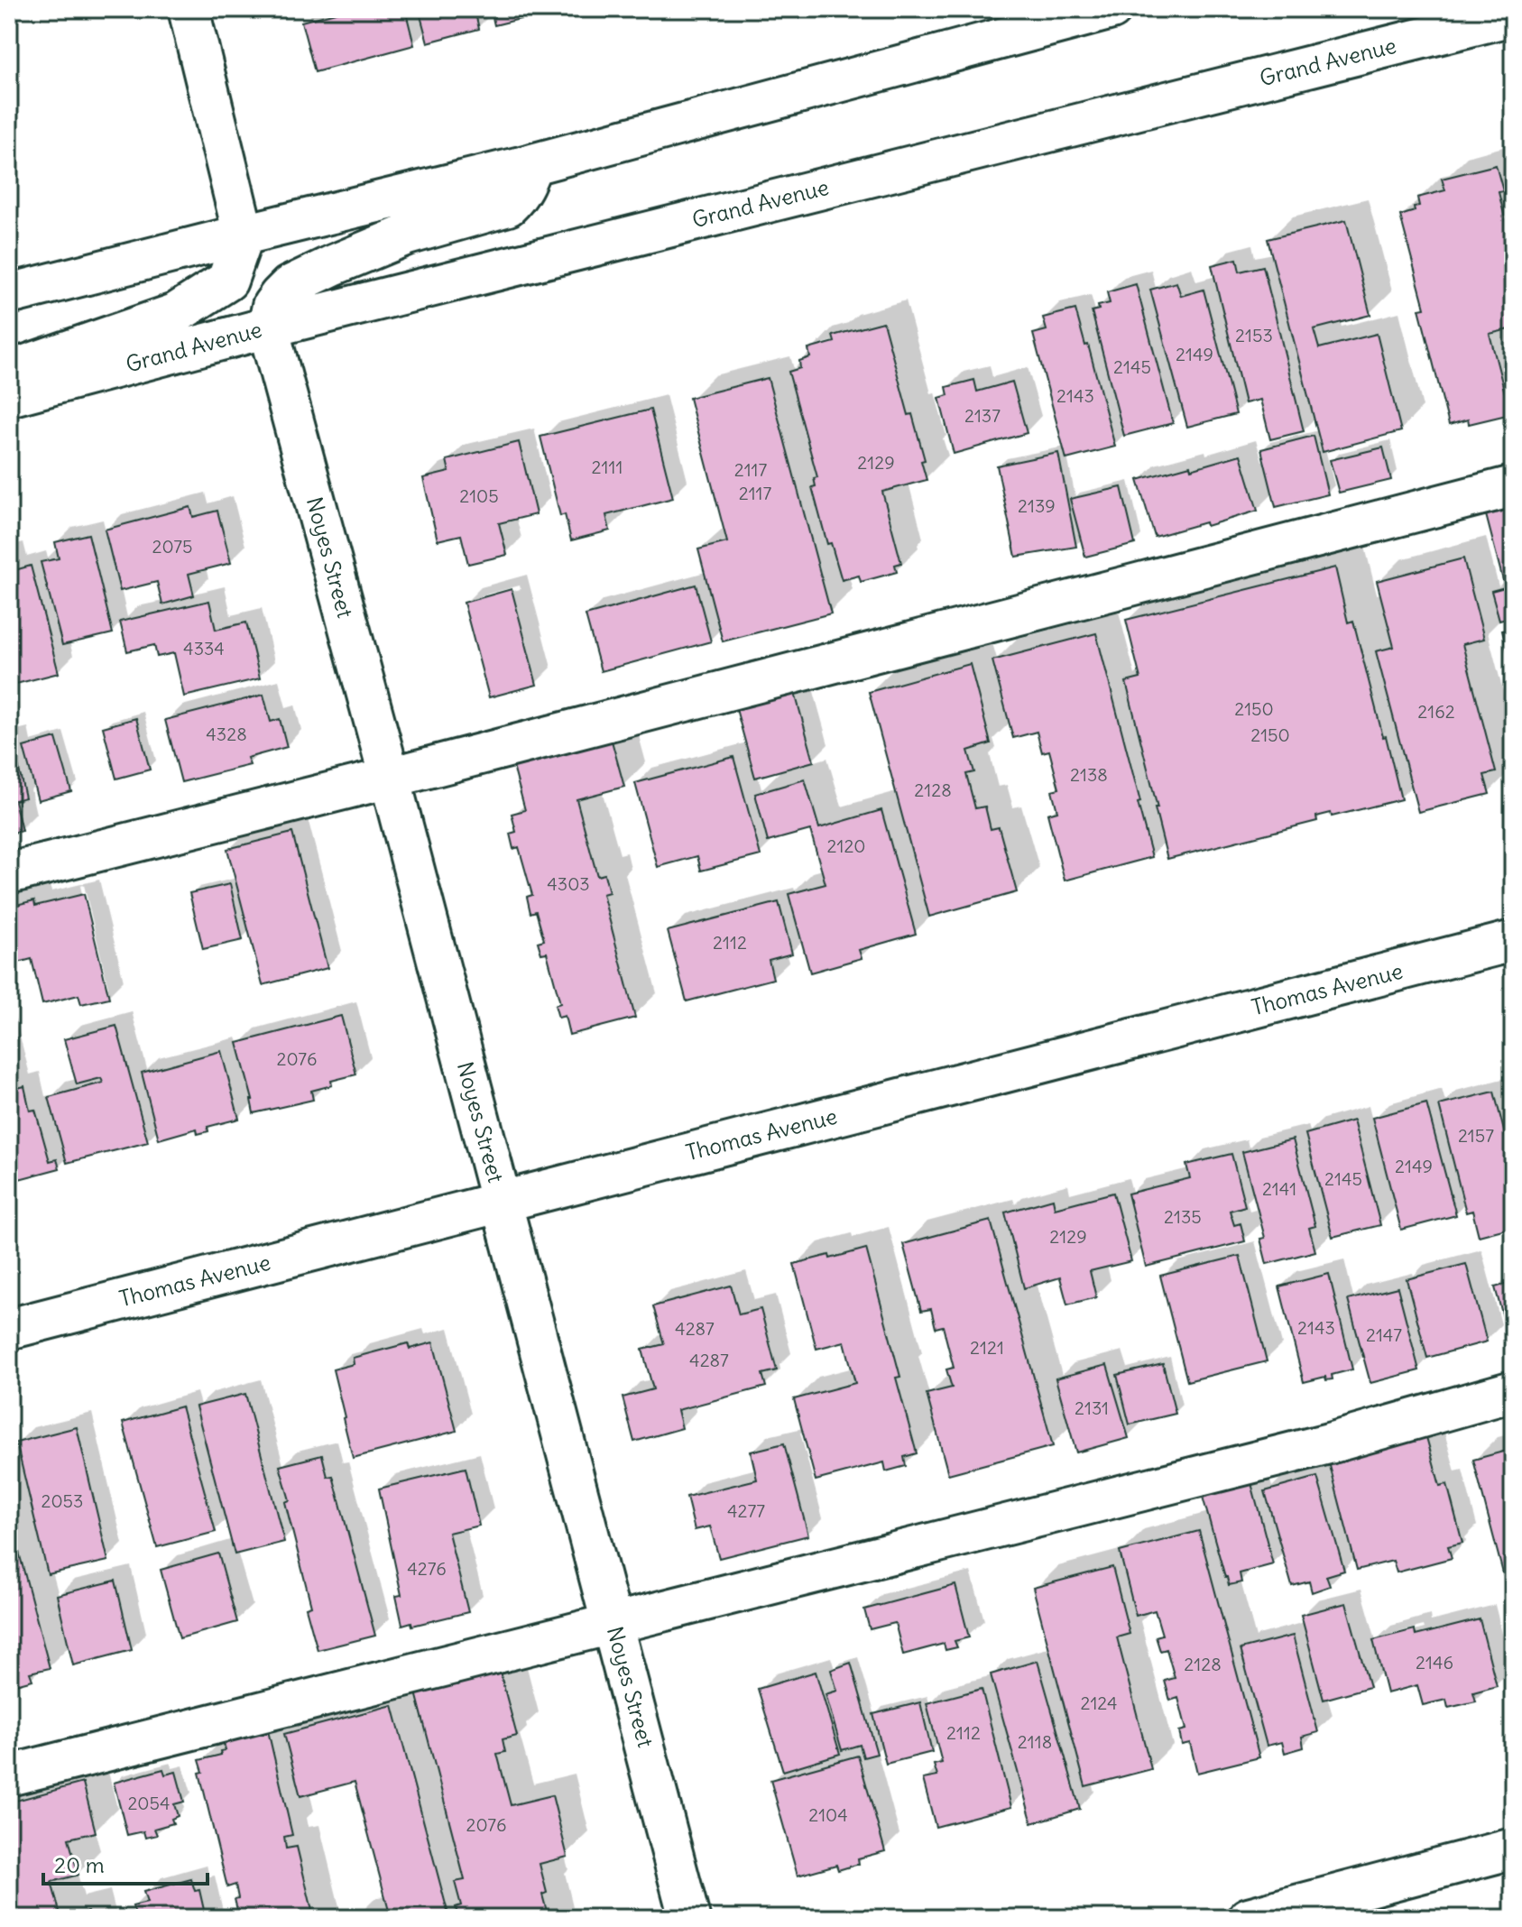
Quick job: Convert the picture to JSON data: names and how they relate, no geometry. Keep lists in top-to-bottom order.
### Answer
{
  "streets": {
    "street": ["Grand Avenue", "Noyes Street", "Thomas Avenue"]
  },
  "crossings": [
    ["Grand Avenue", "Noyes Street"],
    ["Noyes Street", "Thomas Avenue"]
  ],
  "house_numbers": [
    "2153",
    "2149",
    "2145",
    "2143",
    "2137",
    "2129",
    "2111",
    "2117",
    "2117",
    "2105",
    "2139",
    "2075",
    "4334",
    "2150",
    "2162",
    "4328",
    "2150",
    "2138",
    "2128",
    "2120",
    "4303",
    "2112",
    "2076",
    "2157",
    "2149",
    "2145",
    "2141",
    "2135",
    "2129",
    "2143",
    "4287",
    "2147",
    "2121",
    "4287",
    "2131",
    "2053",
    "4277",
    "4276",
    "2146",
    "2128",
    "2124",
    "2112",
    "2118",
    "2054",
    "2104",
    "2076"
  ],
  "scale_bar": "20 m"
}
